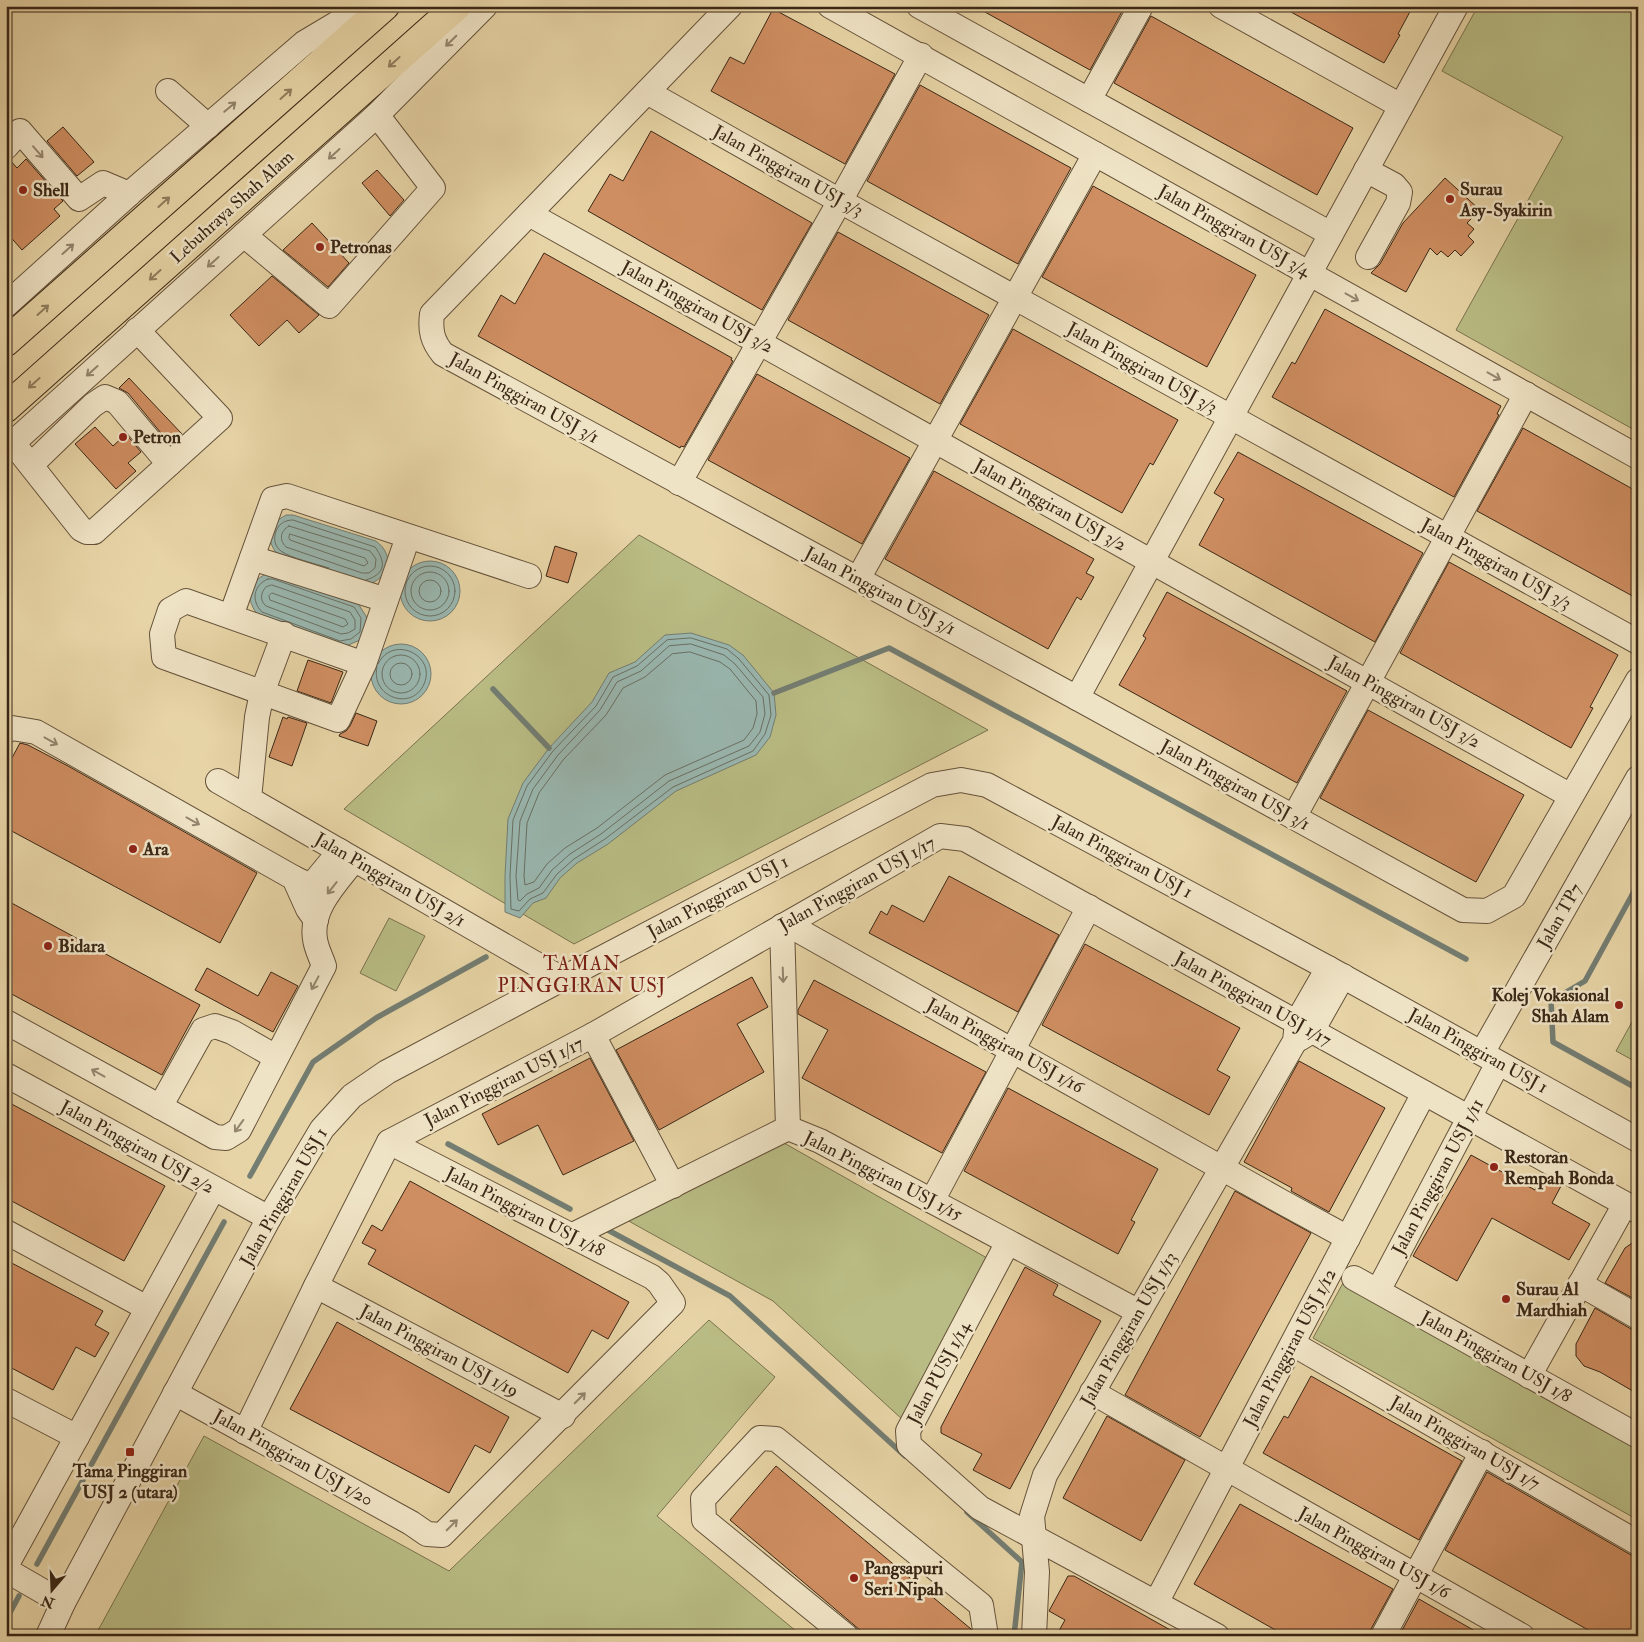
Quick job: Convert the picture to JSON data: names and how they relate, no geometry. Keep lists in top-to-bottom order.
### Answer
{
  "streets": {
    "highway": ["Lebuhraya Shah Alam"],
    "street": [
      "Jalan Pinggiran USJ 3/3",
      "Jalan Pinggiran USJ 3/4",
      "Jalan Pinggiran USJ 3/2",
      "Jalan Pinggiran USJ 3/1",
      "Jalan Pinggiran USJ 1",
      "Jalan Pinggiran USJ 2/1",
      "Jalan Pinggiran USJ 1/17",
      "Jalan TP7",
      "Jalan Pinggiran USJ 1/16",
      "Jalan Pinggiran USJ 2/2",
      "Jalan Pinggiran USJ 1/15",
      "Jalan Pinggiran USJ 1/11",
      "Jalan Pinggiran USJ 1/18",
      "Jalan Pinggiran USJ 1/13",
      "Jalan Pinggiran USJ 1/12",
      "Jalan Pinggiran USJ 1/19",
      "Jalan Pinggiran USJ 1/8",
      "Jalan PUSJ 1/14",
      "Jalan Pinggiran USJ 1/7",
      "Jalan Pinggiran USJ 1/20",
      "Jalan Pinggiran USJ 1/6"
    ]
  },
  "crossings": [
    ["Jalan Pinggiran USJ 3/3", "Jalan Pinggiran USJ 3/1"],
    ["Jalan Pinggiran USJ 3/2", "Jalan Pinggiran USJ 3/1"],
    ["Jalan Pinggiran USJ 1", "Jalan Pinggiran USJ 2/1"],
    ["Jalan Pinggiran USJ 1", "Jalan TP7"],
    ["Jalan Pinggiran USJ 1", "Jalan Pinggiran USJ 2/2"],
    ["Jalan Pinggiran USJ 1", "Jalan Pinggiran USJ 1/11"],
    ["Jalan Pinggiran USJ 1", "Jalan Pinggiran USJ 1/13"],
    ["Jalan Pinggiran USJ 1", "Jalan Pinggiran USJ 1/20"],
    ["Jalan Pinggiran USJ 1/17", "Jalan Pinggiran USJ 1/16"],
    ["Jalan Pinggiran USJ 1/17", "Jalan Pinggiran USJ 1/11"],
    ["Jalan Pinggiran USJ 1/17", "Jalan Pinggiran USJ 1/18"],
    ["Jalan Pinggiran USJ 1/17", "Jalan Pinggiran USJ 1/13"],
    ["Jalan Pinggiran USJ 1/17", "Jalan Pinggiran USJ 1/12"],
    ["Jalan TP7", "Jalan Pinggiran USJ 1/11"],
    ["Jalan Pinggiran USJ 1/16", "Jalan Pinggiran USJ 1/13"],
    ["Jalan Pinggiran USJ 1/16", "Jalan Pinggiran USJ 1/12"],
    ["Jalan Pinggiran USJ 1/15", "Jalan Pinggiran USJ 1/18"],
    ["Jalan Pinggiran USJ 1/15", "Jalan Pinggiran USJ 1/13"],
    ["Jalan Pinggiran USJ 1/15", "Jalan PUSJ 1/14"],
    ["Jalan Pinggiran USJ 1/11", "Jalan Pinggiran USJ 1/8"],
    ["Jalan Pinggiran USJ 1/18", "Jalan Pinggiran USJ 1/20"],
    ["Jalan Pinggiran USJ 1/13", "Jalan PUSJ 1/14"],
    ["Jalan Pinggiran USJ 1/13", "Jalan Pinggiran USJ 1/6"],
    ["Jalan Pinggiran USJ 1/12", "Jalan PUSJ 1/14"],
    ["Jalan Pinggiran USJ 1/12", "Jalan Pinggiran USJ 1/7"],
    ["Jalan Pinggiran USJ 1/12", "Jalan Pinggiran USJ 1/6"],
    ["Jalan Pinggiran USJ 1/19", "Jalan Pinggiran USJ 1/20"]
  ],
  "districts": ["TAMAN PINGGIRAN USJ"],
  "places": {
    "other": [
      "Shell",
      "Surau Asy-Syakirin",
      "Petronas",
      "Petron",
      "Ara",
      "Bidara",
      "Kolej Vokasional Shah Alam",
      "Restoran Rempah Bonda",
      "Surau Al Mardhiah",
      "Pangsapuri Seri Nipah"
    ],
    "transit": ["Tama Pinggiran USJ 2 (utara)"]
  },
  "north": "bottom"
}
